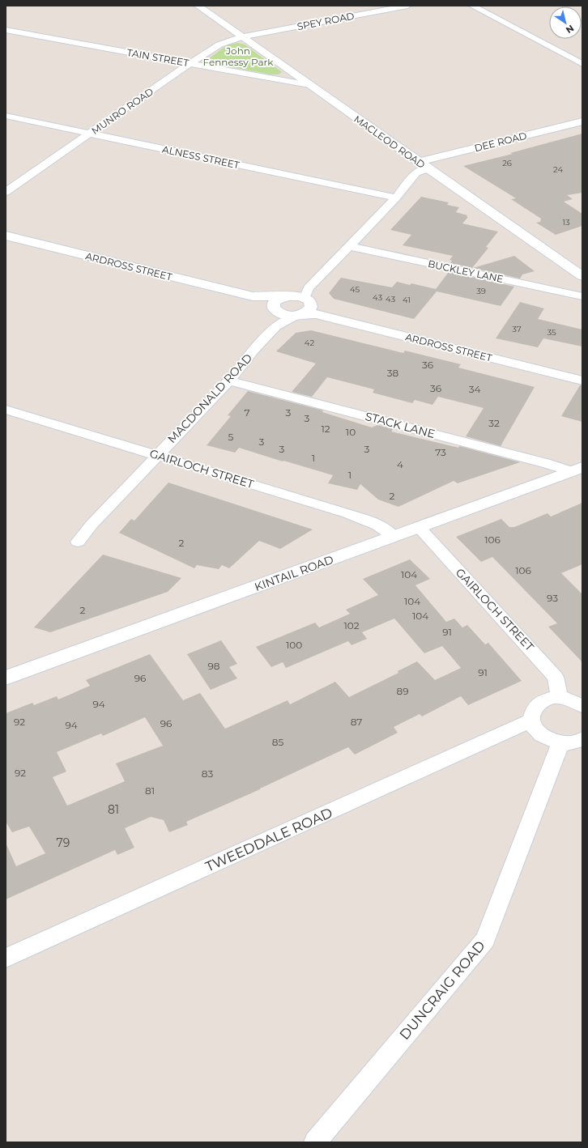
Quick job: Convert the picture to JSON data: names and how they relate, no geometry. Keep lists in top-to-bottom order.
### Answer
{
  "streets": {
    "street": [
      "SPEY ROAD",
      "TAIN STREET",
      "MUNRO ROAD",
      "MACLEOD ROAD",
      "DEE ROAD",
      "ALNESS STREET",
      "ARDROSS STREET",
      "BUCKLEY LANE",
      "MACDONALD ROAD",
      "STACK LANE",
      "GAIRLOCH STREET",
      "KINTAIL ROAD",
      "TWEEDDALE ROAD",
      "DUNCRAIG ROAD"
    ]
  },
  "crossings": [
    ["SPEY ROAD", "MUNRO ROAD"],
    ["SPEY ROAD", "MACLEOD ROAD"],
    ["TAIN STREET", "MUNRO ROAD"],
    ["TAIN STREET", "MACLEOD ROAD"],
    ["MUNRO ROAD", "MACLEOD ROAD"],
    ["MUNRO ROAD", "ALNESS STREET"],
    ["MACLEOD ROAD", "DEE ROAD"],
    ["MACLEOD ROAD", "MACDONALD ROAD"],
    ["ALNESS STREET", "MACDONALD ROAD"],
    ["ARDROSS STREET", "MACDONALD ROAD"],
    ["BUCKLEY LANE", "MACDONALD ROAD"],
    ["MACDONALD ROAD", "STACK LANE"],
    ["MACDONALD ROAD", "GAIRLOCH STREET"],
    ["STACK LANE", "KINTAIL ROAD"],
    ["GAIRLOCH STREET", "KINTAIL ROAD"]
  ],
  "parks": ["John Fennessy Park"],
  "house_numbers": [
    "26",
    "24",
    "13",
    "45",
    "39",
    "43",
    "43",
    "41",
    "37",
    "35",
    "42",
    "36",
    "38",
    "36",
    "34",
    "7",
    "3",
    "3",
    "32",
    "12",
    "10",
    "5",
    "3",
    "3",
    "3",
    "73",
    "1",
    "4",
    "1",
    "2",
    "106",
    "2",
    "106",
    "104",
    "93",
    "104",
    "2",
    "104",
    "102",
    "91",
    "100",
    "98",
    "91",
    "96",
    "89",
    "94",
    "92",
    "87",
    "96",
    "94",
    "85",
    "92",
    "83",
    "81",
    "81",
    "79"
  ],
  "north": "bottom right"
}
